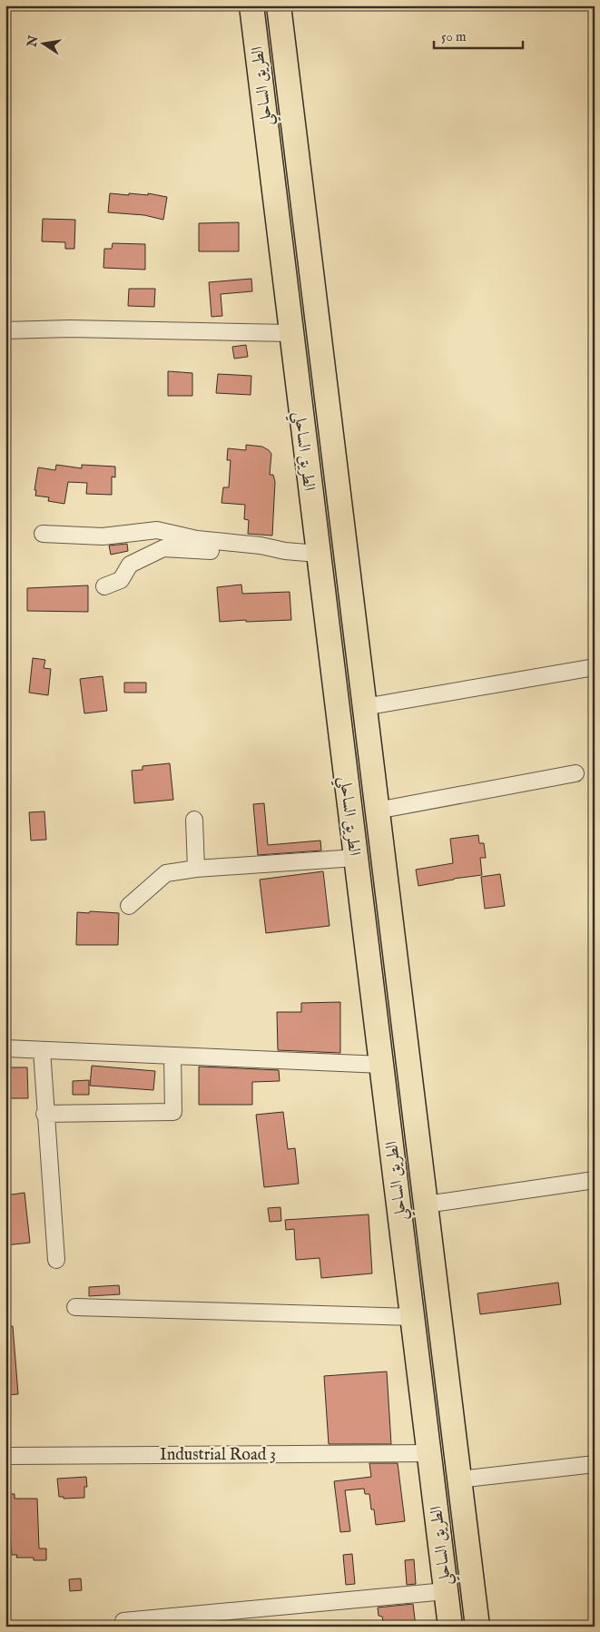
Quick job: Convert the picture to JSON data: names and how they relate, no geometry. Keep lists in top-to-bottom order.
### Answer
{
  "streets": {
    "highway": ["الطريق الساحلي"],
    "street": ["Industrial Road 3"]
  },
  "crossings": [
    ["الطريق الساحلي", "Industrial Road 3"]
  ],
  "scale_bar": "50 m",
  "north": "left"
}
